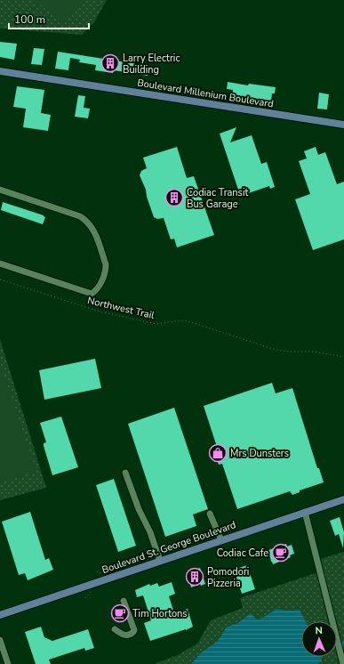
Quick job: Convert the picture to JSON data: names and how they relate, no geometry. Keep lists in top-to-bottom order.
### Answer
{
  "streets": {
    "main road": ["Boulevard Millenium Boulevard", "Boulevard St. George Boulevard"],
    "path": ["Northwest Trail"]
  },
  "places": {
    "building": ["Larry Electric Building", "Codiac Transit Bus Garage", "Pomodori Pizzeria"],
    "shop": ["Mrs Dunsters"],
    "cafe": ["Codiac Cafe", "Tim Hortons"]
  },
  "scale_bar": "100 m",
  "north": "top"
}
